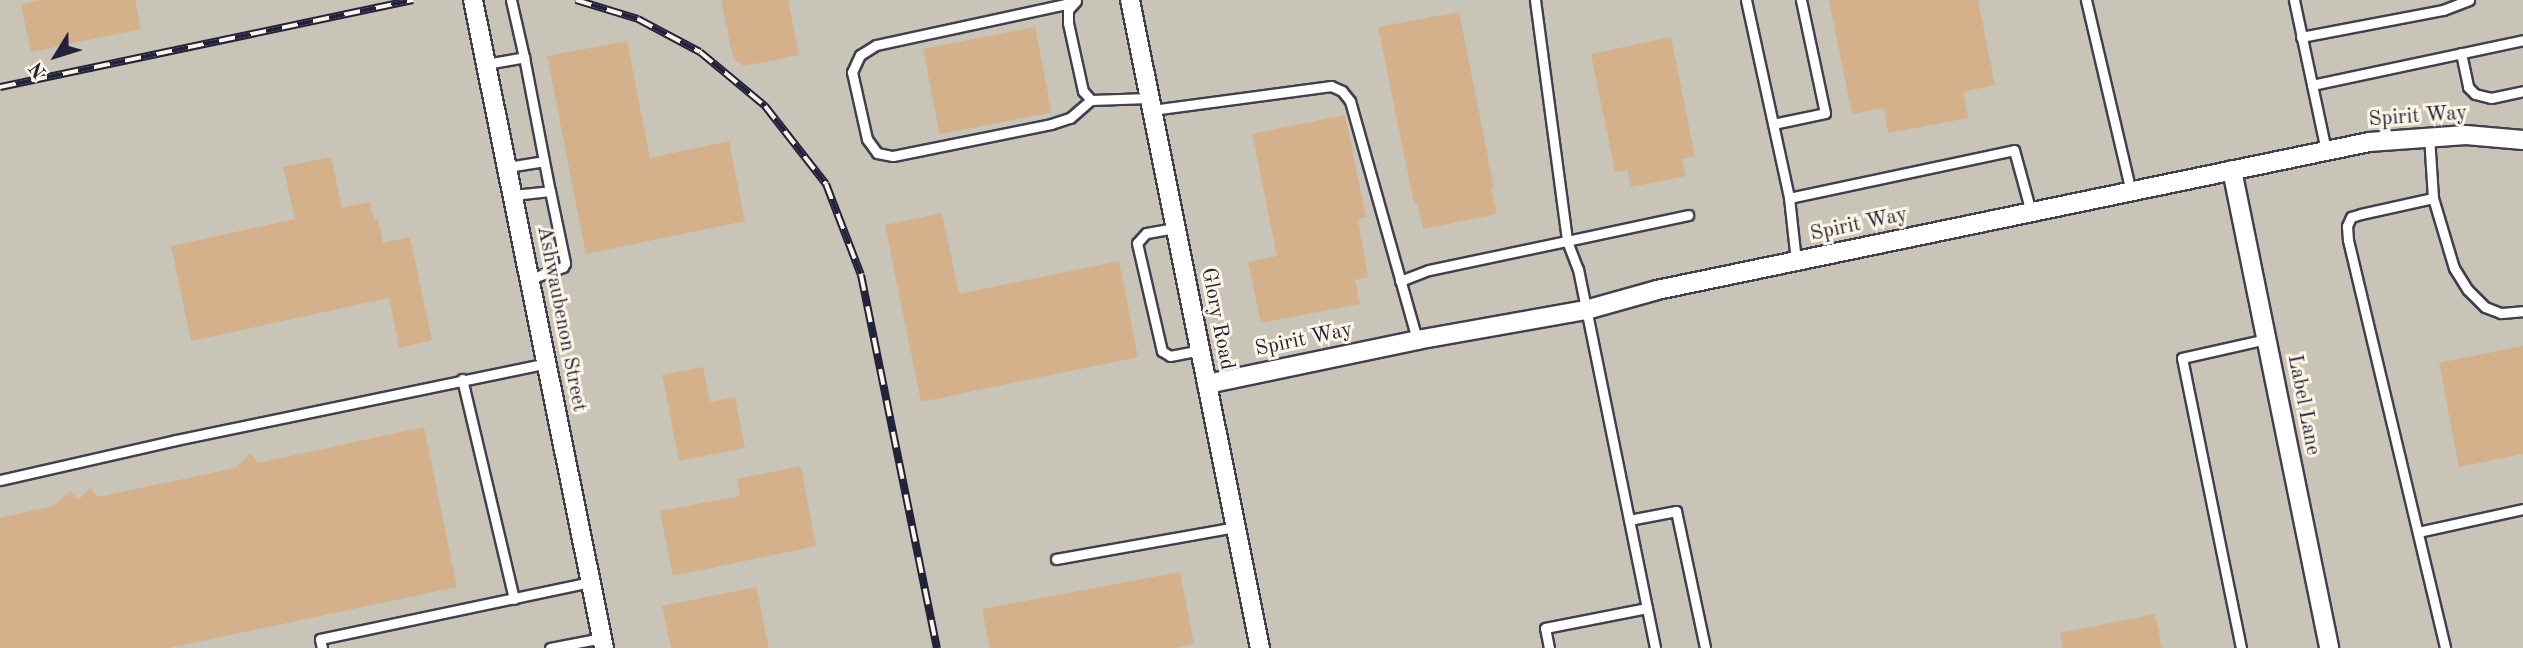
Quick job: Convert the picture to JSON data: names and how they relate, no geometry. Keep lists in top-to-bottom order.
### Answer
{
  "streets": {
    "street": [
      "Spirit Way",
      "Ashwaubenon Street",
      "Glory Road",
      "Label Lane"
    ]
  },
  "crossings": [
    ["Spirit Way", "Glory Road"],
    ["Spirit Way", "Label Lane"]
  ],
  "north": "bottom left"
}
